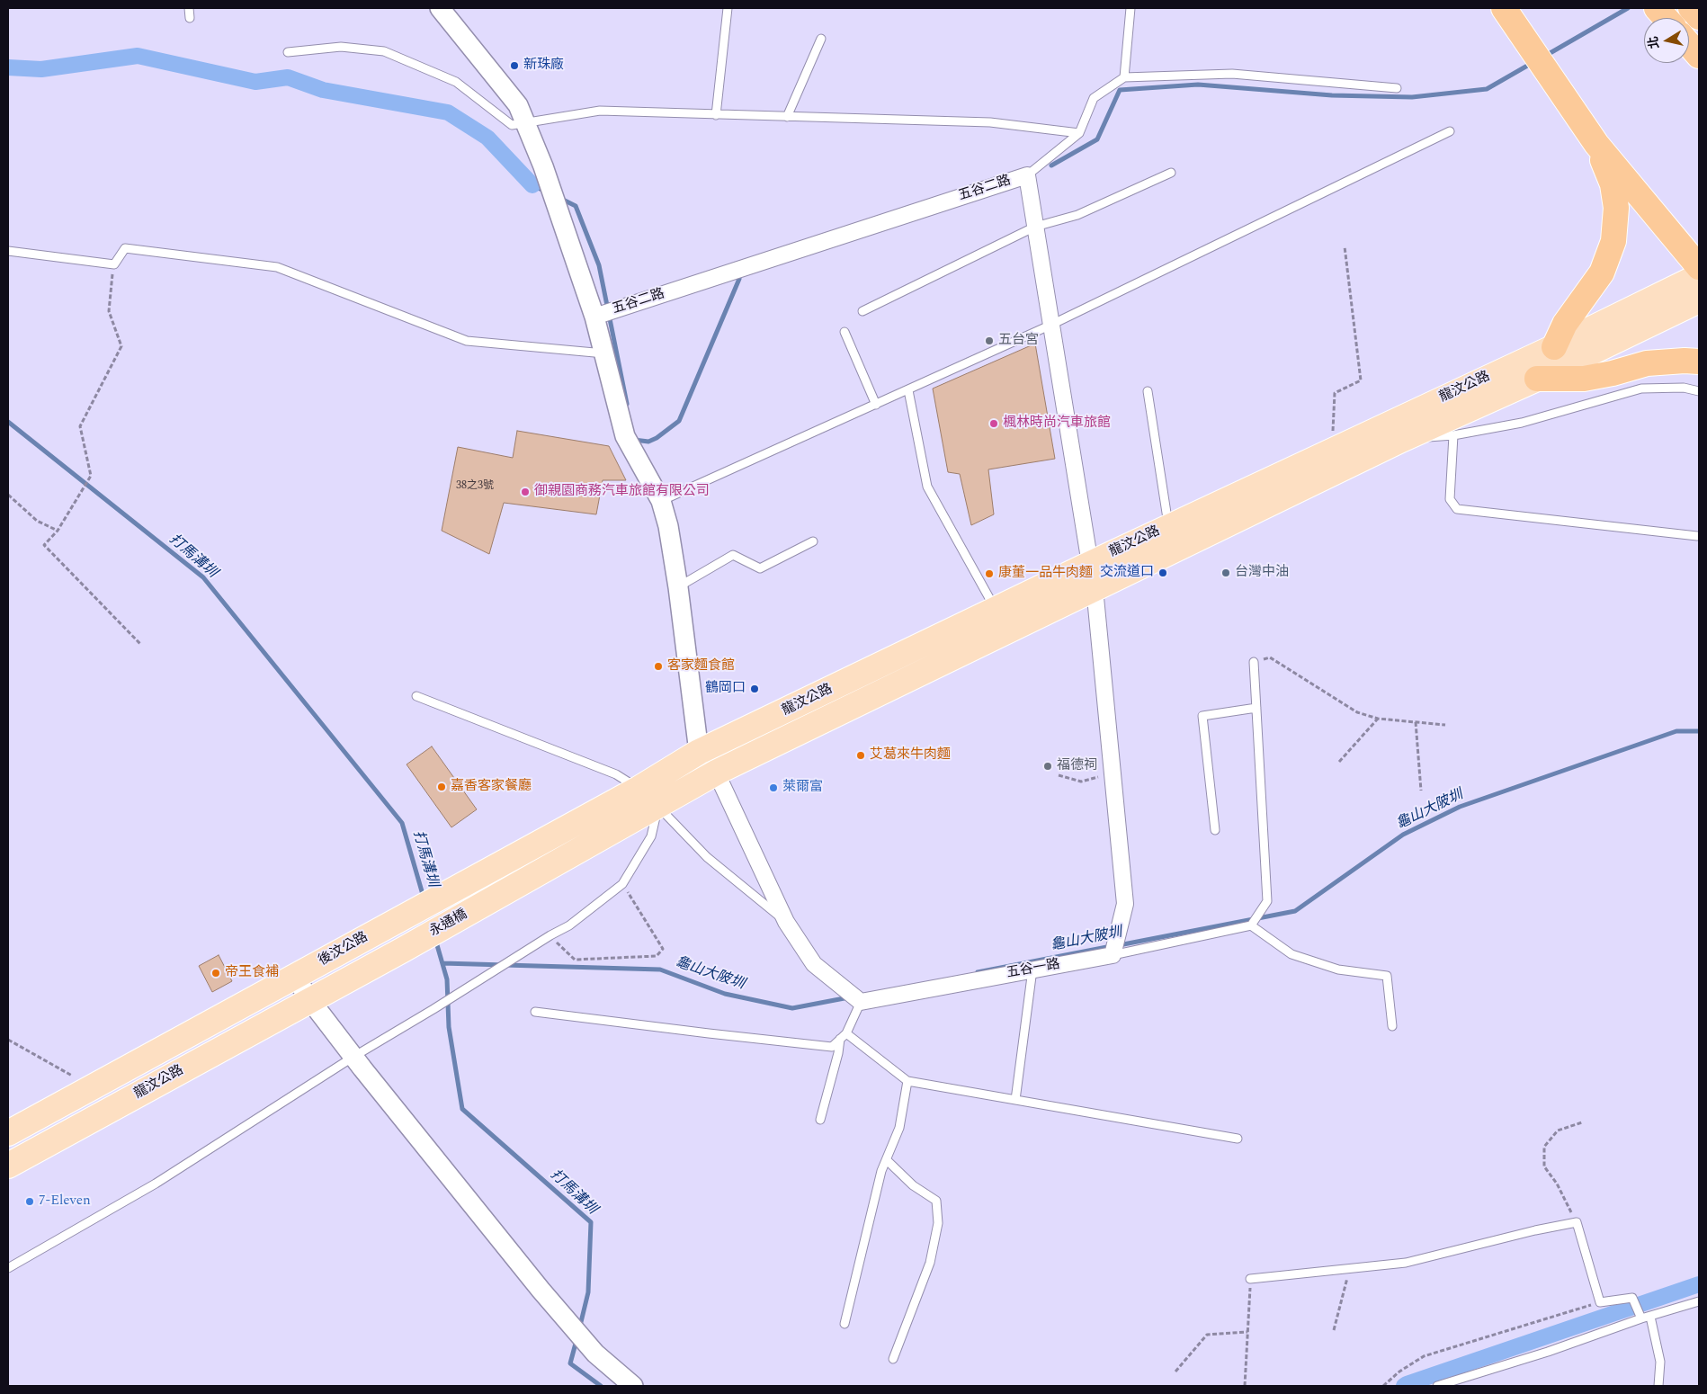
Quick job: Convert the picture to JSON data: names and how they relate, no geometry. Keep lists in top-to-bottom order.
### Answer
{
  "streets": {
    "main road": ["龍汶公路", "永通橋", "後汶公路"],
    "street": ["五谷二路", "五谷一路"]
  },
  "crossings": [
    ["五谷二路", "龍汶公路"],
    ["龍汶公路", "永通橋"],
    ["龍汶公路", "後汶公路"],
    ["永通橋", "後汶公路"]
  ],
  "water": ["打馬溝圳", "龜山大陂圳"],
  "places": [
    "新珠廠",
    "五台宮",
    "楓林時尚汽車旅館",
    "御親園商務汽車旅館有限公司",
    "交流道口",
    "台灣中油",
    "康董一品牛肉麵",
    "客家麵食館",
    "鶴岡口",
    "艾葛來牛肉麵",
    "福德祠",
    "嘉香客家餐廳",
    "萊爾富",
    "帝王食補",
    "7-Eleven"
  ],
  "house_numbers": ["38之3號"],
  "north": "left"
}
